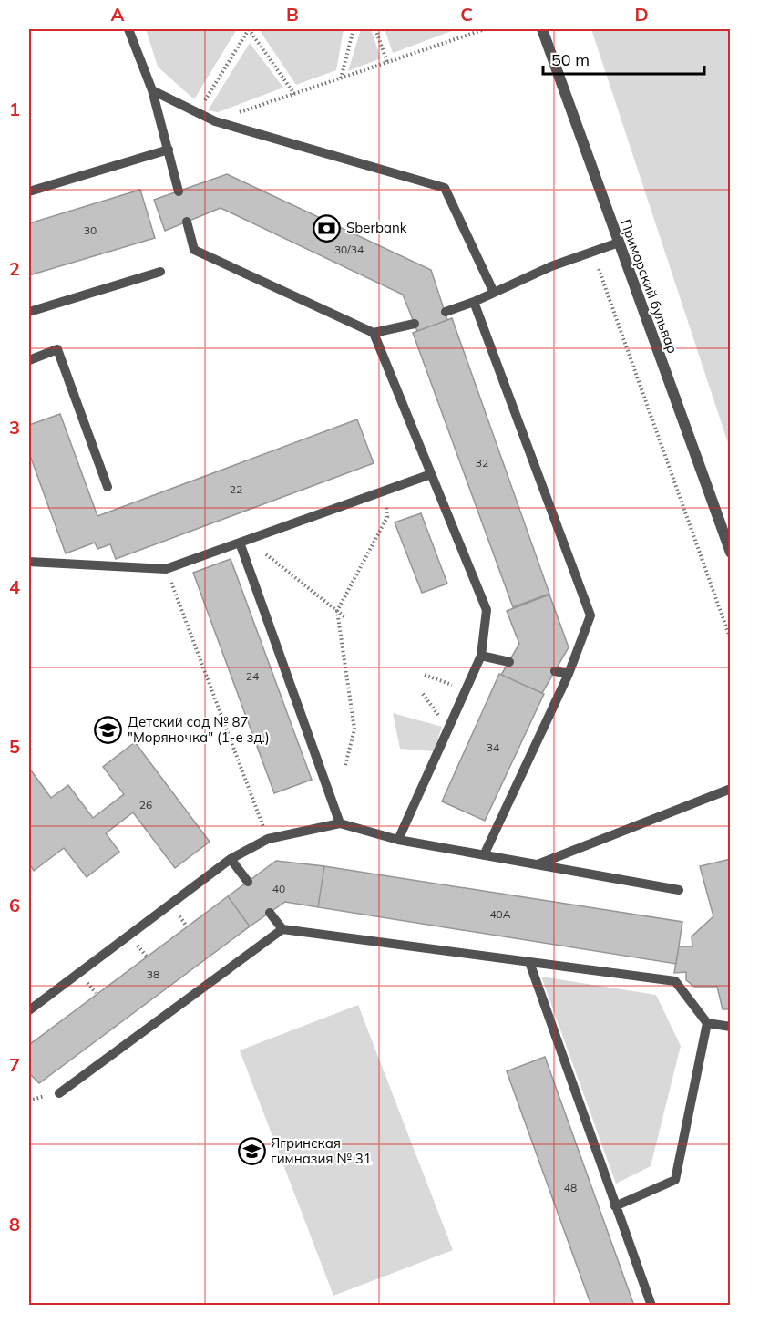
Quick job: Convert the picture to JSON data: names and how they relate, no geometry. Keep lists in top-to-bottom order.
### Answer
{
  "streets": {
    "street": ["Приморский бульвар"]
  },
  "places": {
    "bank": ["Sberbank"],
    "school or university": ["Детский сад № 87 \"Моряночка\" (1-е зд.)", "Ягринская гимназия № 31"]
  },
  "house_numbers": [
    "30",
    "30/34",
    "32",
    "22",
    "24",
    "34",
    "26",
    "40",
    "40А",
    "38",
    "48"
  ],
  "scale_bar": "50 m",
  "grid": {
    "columns": [
      "A",
      "B",
      "C",
      "D"
    ],
    "rows": [
      "1",
      "2",
      "3",
      "4",
      "5",
      "6",
      "7",
      "8"
    ]
  }
}
